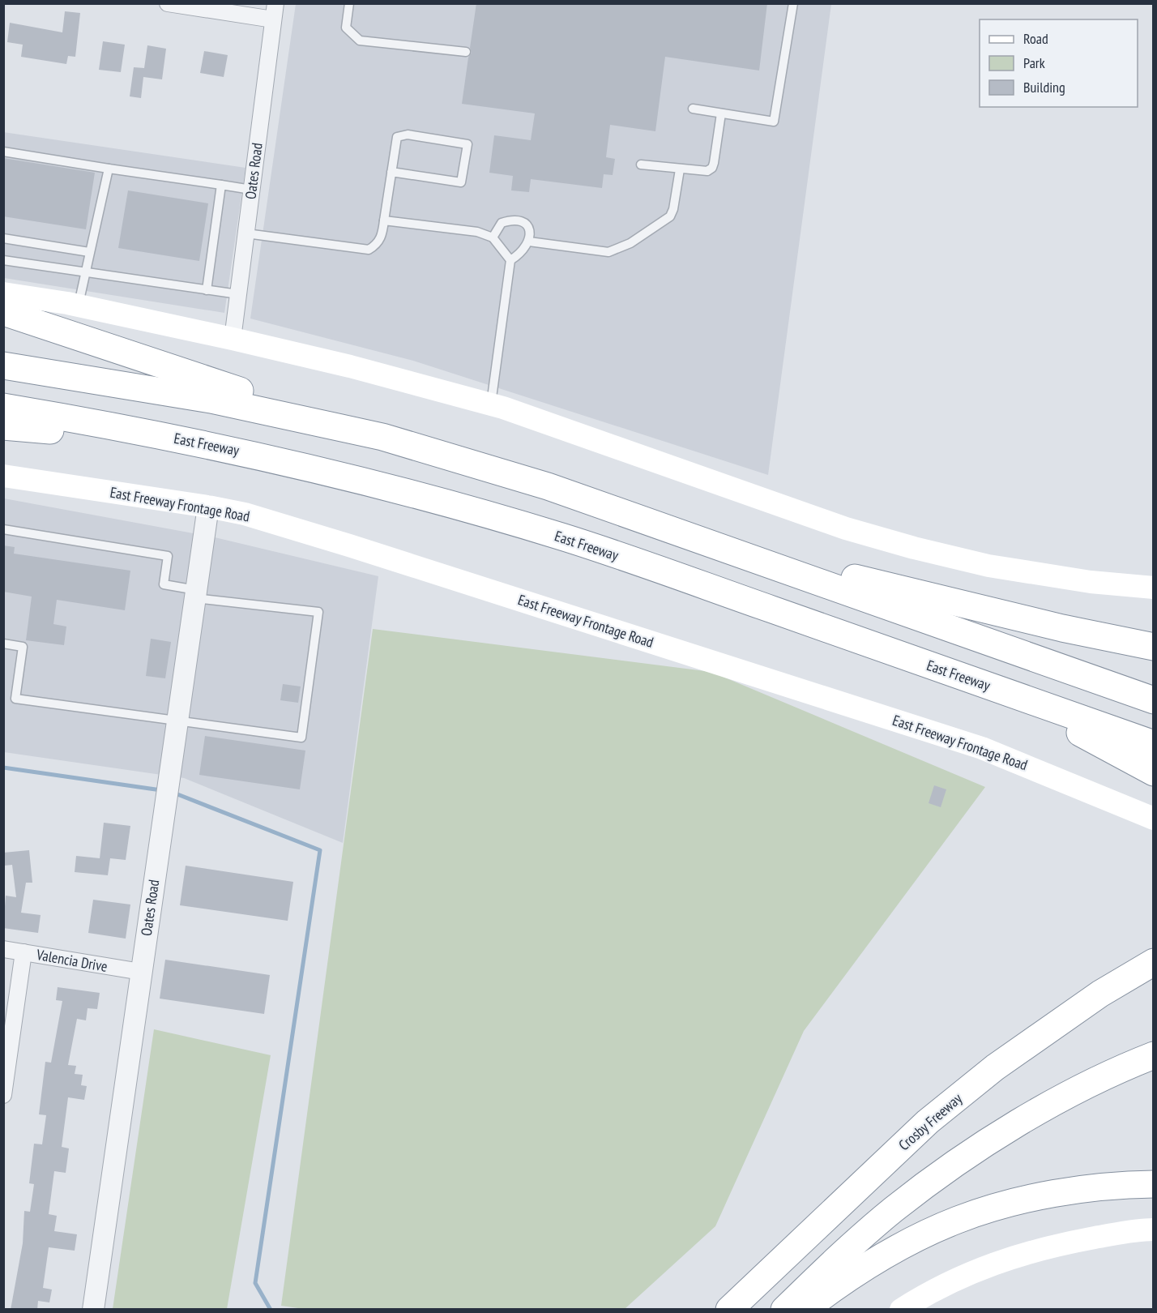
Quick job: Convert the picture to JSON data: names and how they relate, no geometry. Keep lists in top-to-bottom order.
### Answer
{
  "streets": {
    "highway": ["East Freeway", "Crosby Freeway"],
    "main road": ["East Freeway Frontage Road"],
    "street": ["Oates Road", "Valencia Drive"]
  },
  "crossings": [
    ["Oates Road", "East Freeway Frontage Road"],
    ["Oates Road", "Valencia Drive"]
  ],
  "legend": ["Road", "Park", "Building"]
}
